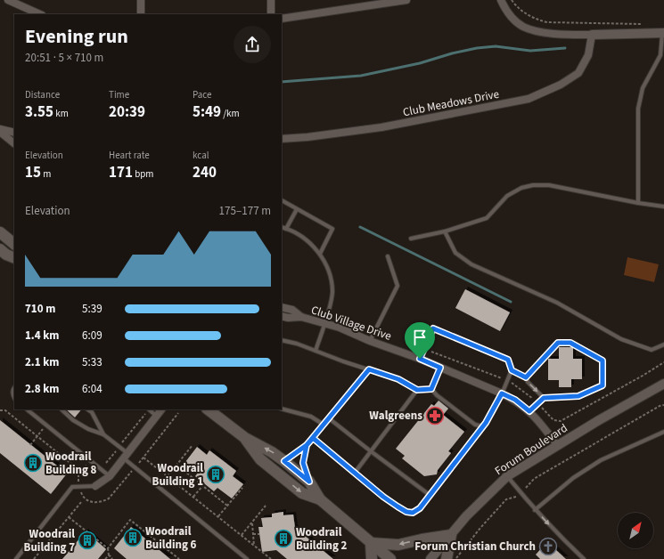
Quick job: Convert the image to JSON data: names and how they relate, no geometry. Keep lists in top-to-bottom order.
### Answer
{
  "streets": {
    "street": ["Club Meadows Drive", "Club Village Drive", "Forum Boulevard"]
  },
  "crossings": [
    ["Club Village Drive", "Forum Boulevard"]
  ],
  "places": {
    "pharmacy": ["Walgreens"],
    "building": [
      "Woodrail Building 8",
      "Woodrail Building 1",
      "Woodrail Building 6",
      "Woodrail Building 2",
      "Woodrail Building 7"
    ],
    "church": ["Forum Christian Church"]
  },
  "north": "top right",
  "page": {
    "heading": ["Evening run", "20:51 · 5 × 710 m"],
    "stats": [
      ["Distance", "3.55 km"],
      ["Time", "20:39"],
      ["Pace", "5:49 /km"],
      ["Elevation", "15 m"],
      ["Heart rate", "171 bpm"],
      ["kcal", "240"]
    ],
    "chart": ["Elevation", "175–177 m"],
    "list": [
      {
        "name": "710 m",
        "note": "5:39"
      },
      {
        "name": "1.4 km",
        "note": "6:09"
      },
      {
        "name": "2.1 km",
        "note": "5:33"
      },
      {
        "name": "2.8 km",
        "note": "6:04"
      }
    ]
  }
}
